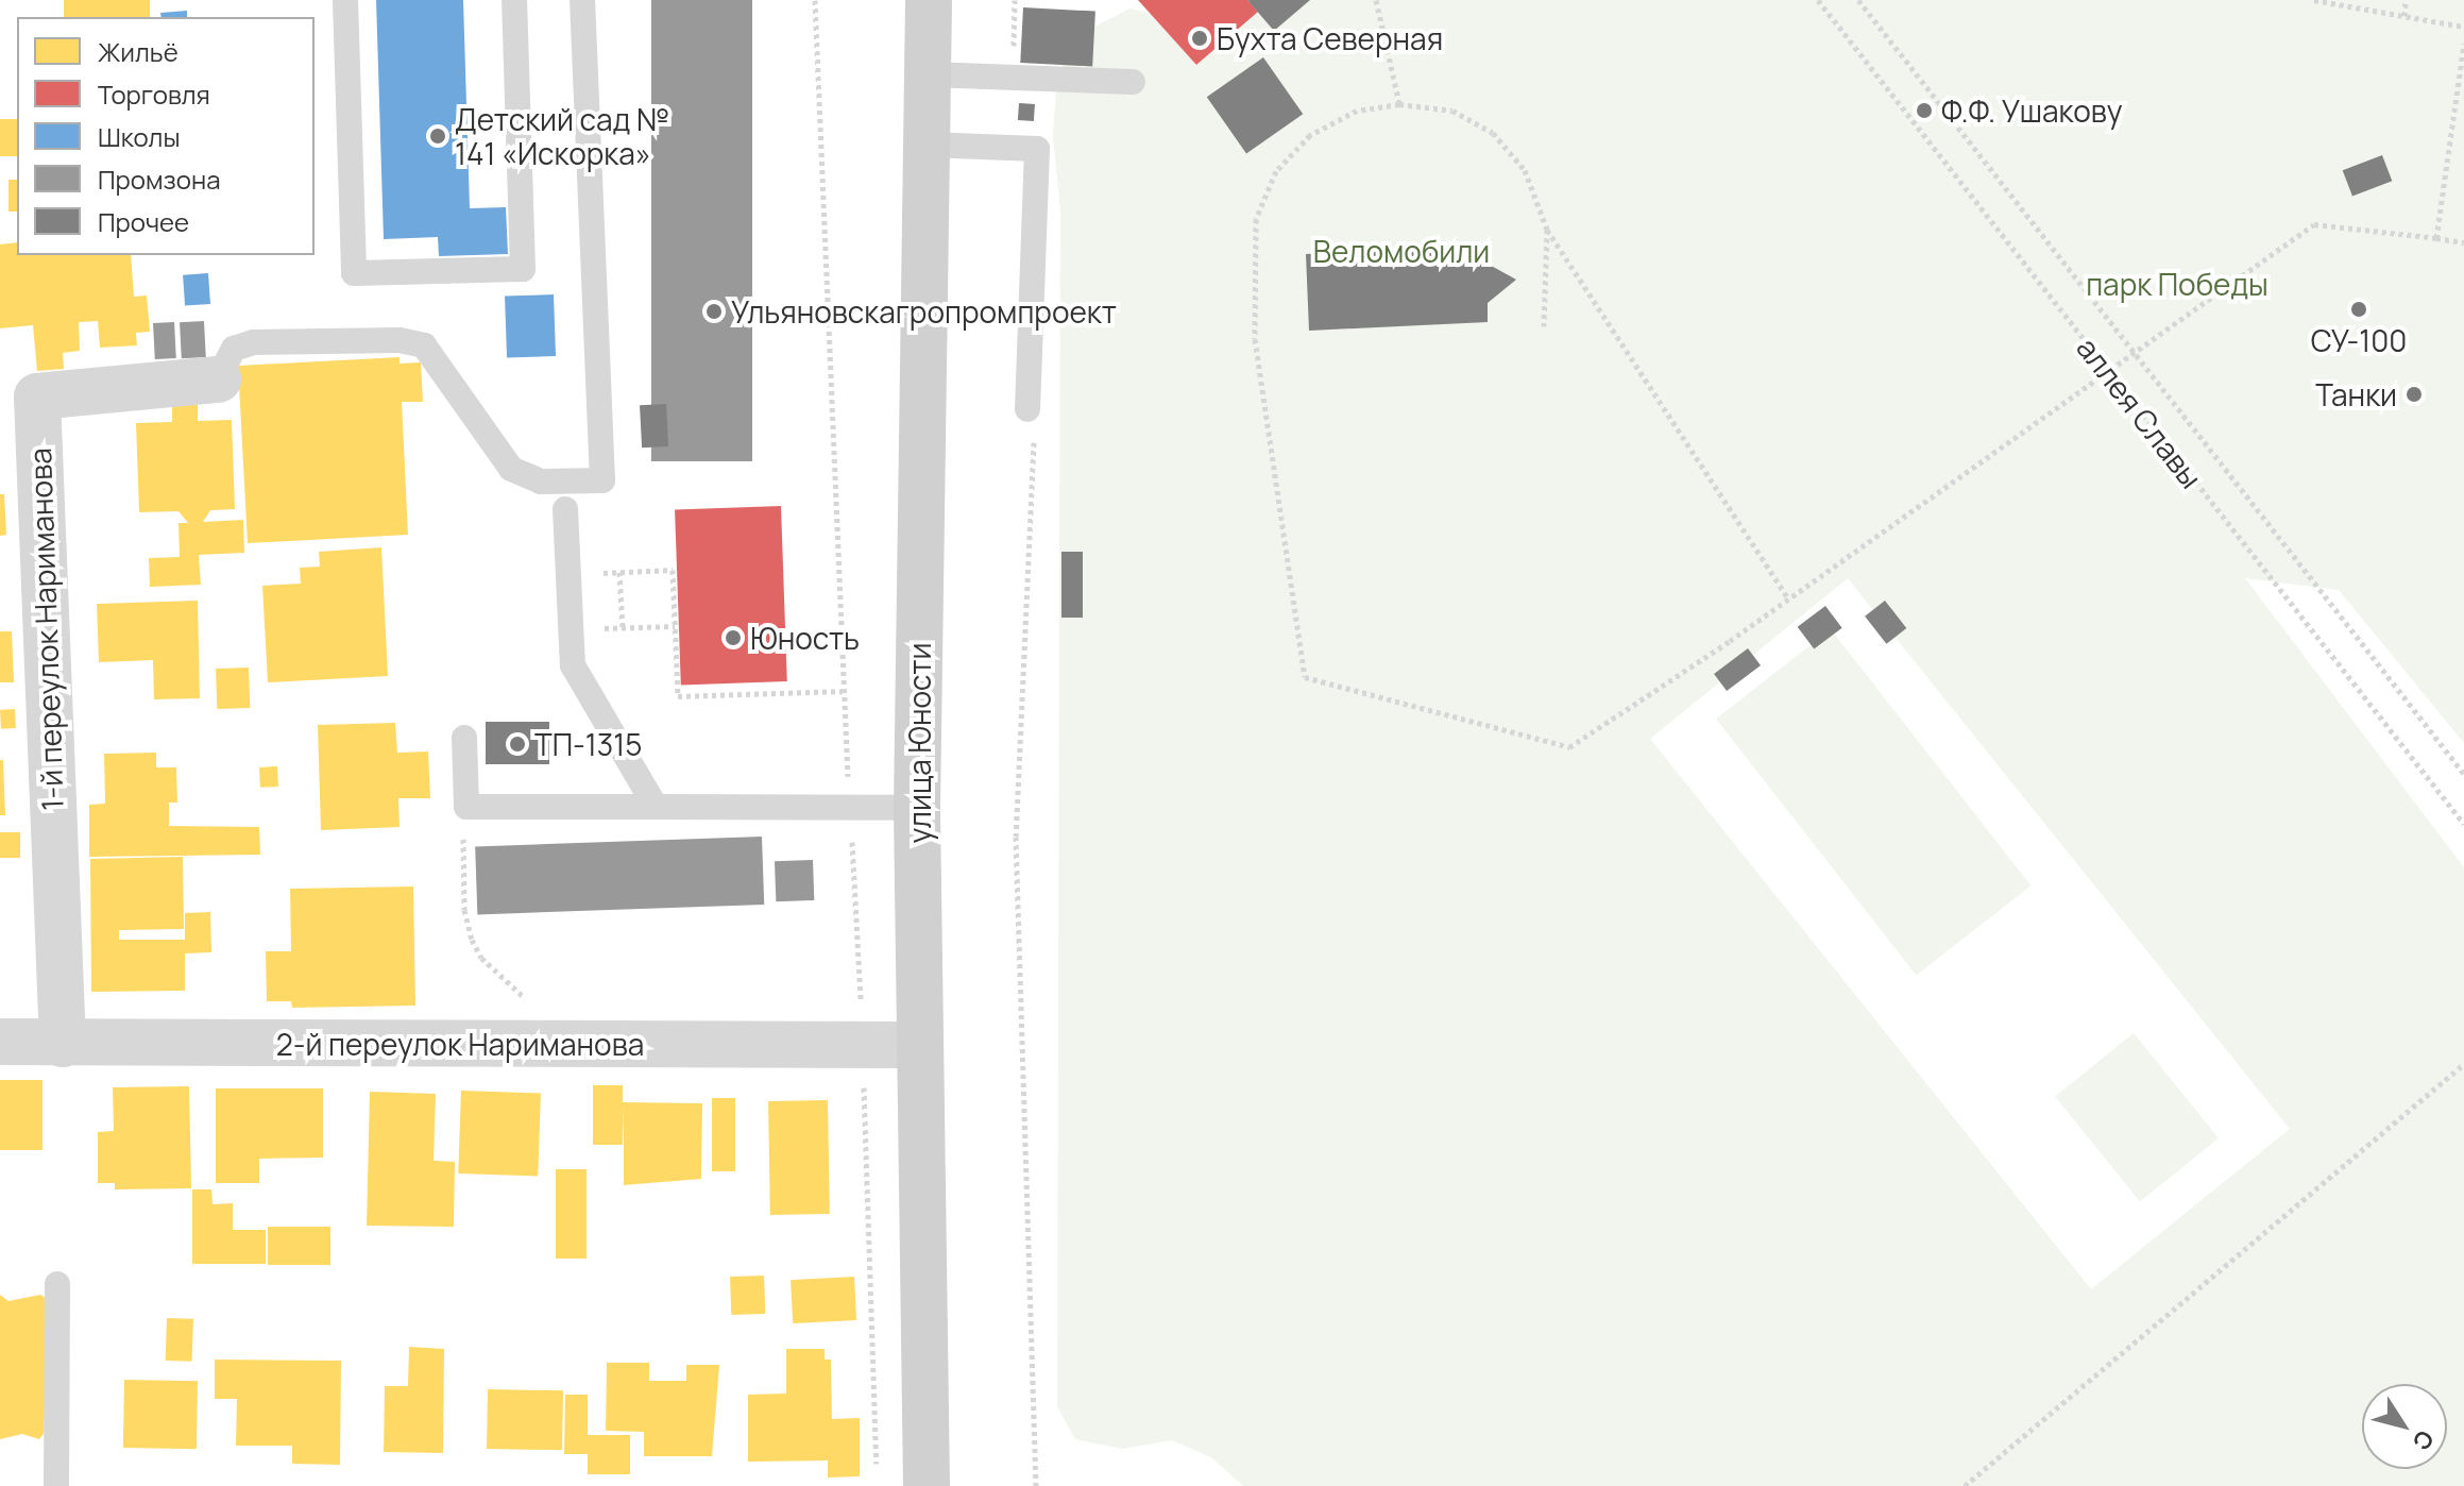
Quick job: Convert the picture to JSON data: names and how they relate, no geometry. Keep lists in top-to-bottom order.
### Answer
{
  "streets": {
    "main road": ["улица Юности"],
    "street": ["1-й переулок Нариманова", "2-й переулок Нариманова"],
    "path": ["аллея Славы"]
  },
  "crossings": [
    ["1-й переулок Нариманова", "2-й переулок Нариманова"],
    ["улица Юности", "2-й переулок Нариманова"]
  ],
  "parks": ["Веломобили", "парк Победы"],
  "places": [
    "Бухта Северная",
    "Ф.Ф. Ушакову",
    "Детский сад № 141 «Искорка»",
    "СУ-100",
    "Ульяновскагропромпроект",
    "Танки",
    "Юность",
    "ТП-1315"
  ],
  "legend": [
    "Жильё",
    "Торговля",
    "Школы",
    "Промзона",
    "Прочее"
  ],
  "north": "bottom right"
}
